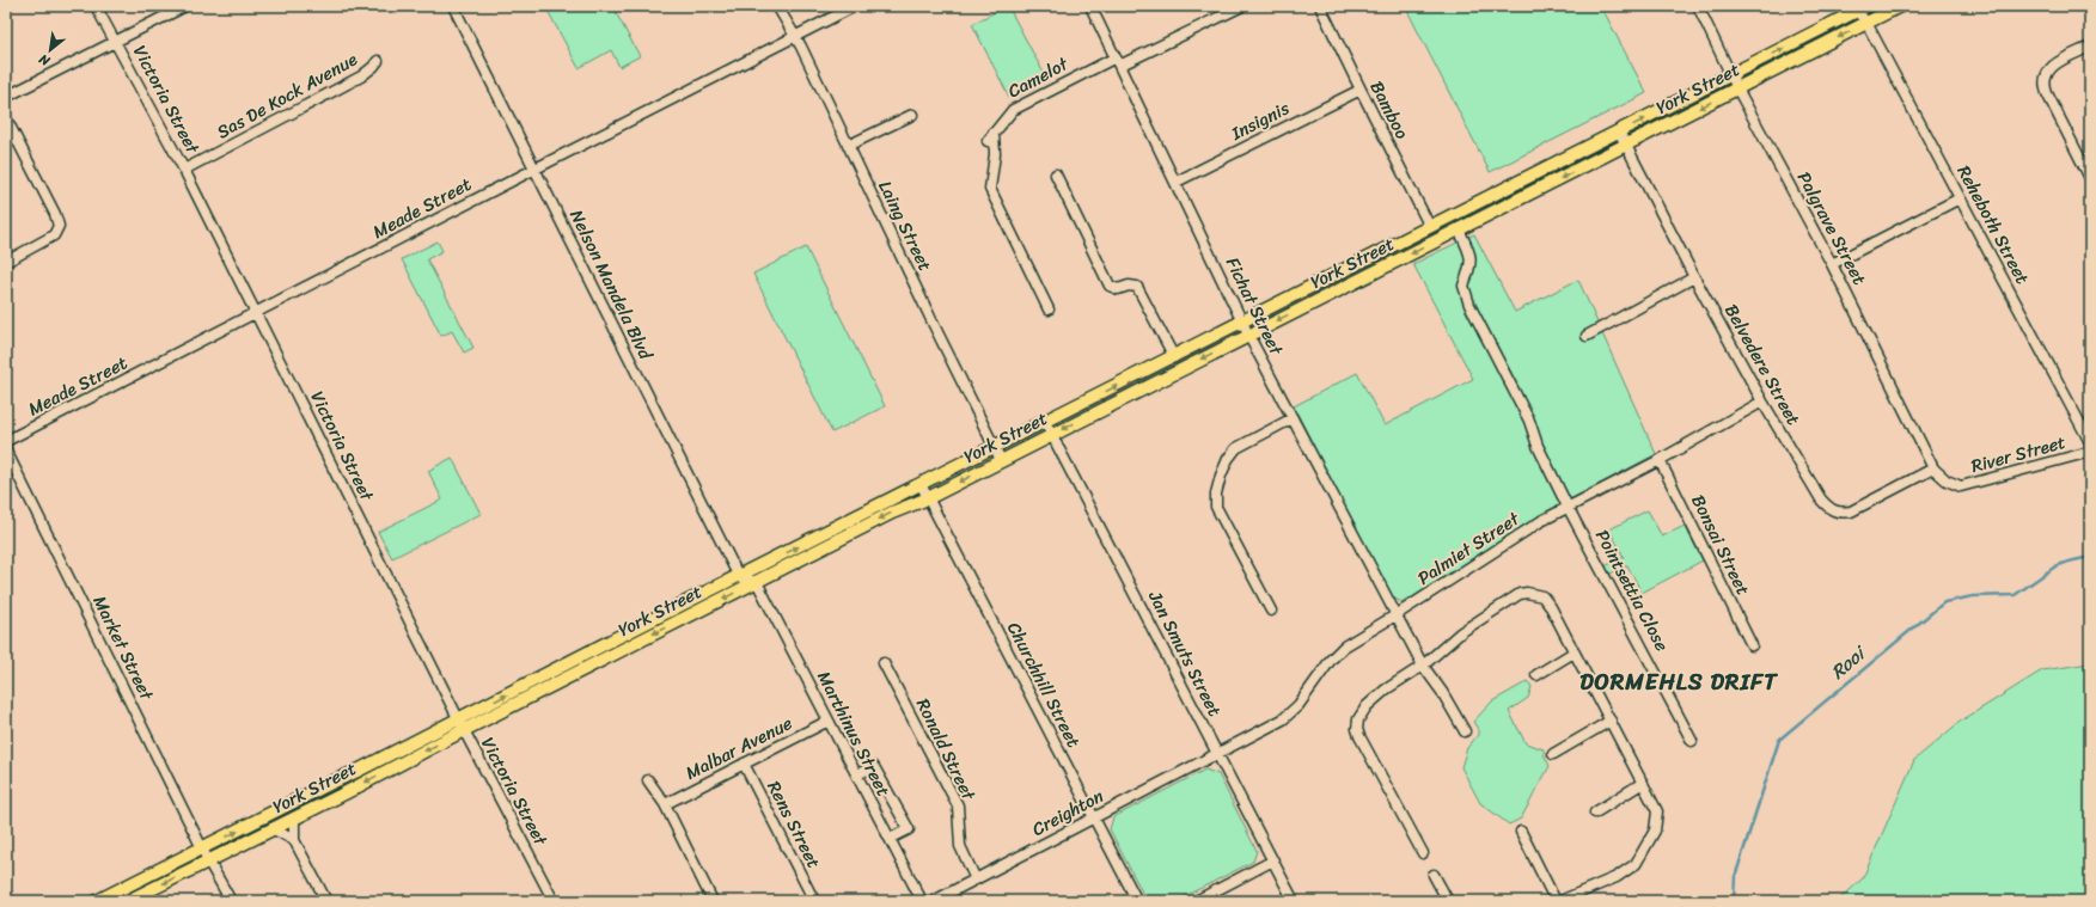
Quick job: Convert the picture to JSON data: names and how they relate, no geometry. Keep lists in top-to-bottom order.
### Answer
{
  "streets": {
    "main road": ["York Street"],
    "street": [
      "Camelot",
      "Sas De Kock Avenue",
      "Victoria Street",
      "Bamboo",
      "Insignis",
      "Meade Street",
      "Reheboth Street",
      "Laing Street",
      "Palgrave Street",
      "Nelson Mandela Blvd",
      "Fichat Street",
      "Belvedere Street",
      "River Street",
      "Bonsai Street",
      "Palmiet Street",
      "Pointsettia Close",
      "Market Street",
      "Jan Smuts Street",
      "Churchhill Street",
      "Marthinus Street",
      "Malbar Avenue",
      "Ronald Street",
      "Creighton",
      "Rens Street"
    ]
  },
  "crossings": [
    ["Camelot", "Fichat Street"],
    ["York Street", "Victoria Street"],
    ["York Street", "Bamboo"],
    ["York Street", "Reheboth Street"],
    ["York Street", "Laing Street"],
    ["York Street", "Palgrave Street"],
    ["York Street", "Nelson Mandela Blvd"],
    ["York Street", "Fichat Street"],
    ["York Street", "Belvedere Street"],
    ["York Street", "Pointsettia Close"],
    ["York Street", "Market Street"],
    ["York Street", "Jan Smuts Street"],
    ["York Street", "Churchhill Street"],
    ["York Street", "Marthinus Street"],
    ["Sas De Kock Avenue", "Victoria Street"],
    ["Victoria Street", "Meade Street"],
    ["Bamboo", "Insignis"],
    ["Insignis", "Fichat Street"],
    ["Meade Street", "Laing Street"],
    ["Meade Street", "Nelson Mandela Blvd"],
    ["Palgrave Street", "Belvedere Street"],
    ["Palgrave Street", "River Street"],
    ["Fichat Street", "Palmiet Street"],
    ["Belvedere Street", "River Street"],
    ["Belvedere Street", "Palmiet Street"],
    ["Bonsai Street", "Palmiet Street"],
    ["Palmiet Street", "Pointsettia Close"],
    ["Palmiet Street", "Jan Smuts Street"],
    ["Palmiet Street", "Creighton"],
    ["Jan Smuts Street", "Creighton"],
    ["Churchhill Street", "Creighton"],
    ["Marthinus Street", "Malbar Avenue"],
    ["Malbar Avenue", "Rens Street"],
    ["Ronald Street", "Creighton"]
  ],
  "districts": ["DORMEHLS DRIFT"],
  "water": ["Rooi"],
  "north": "bottom left"
}
